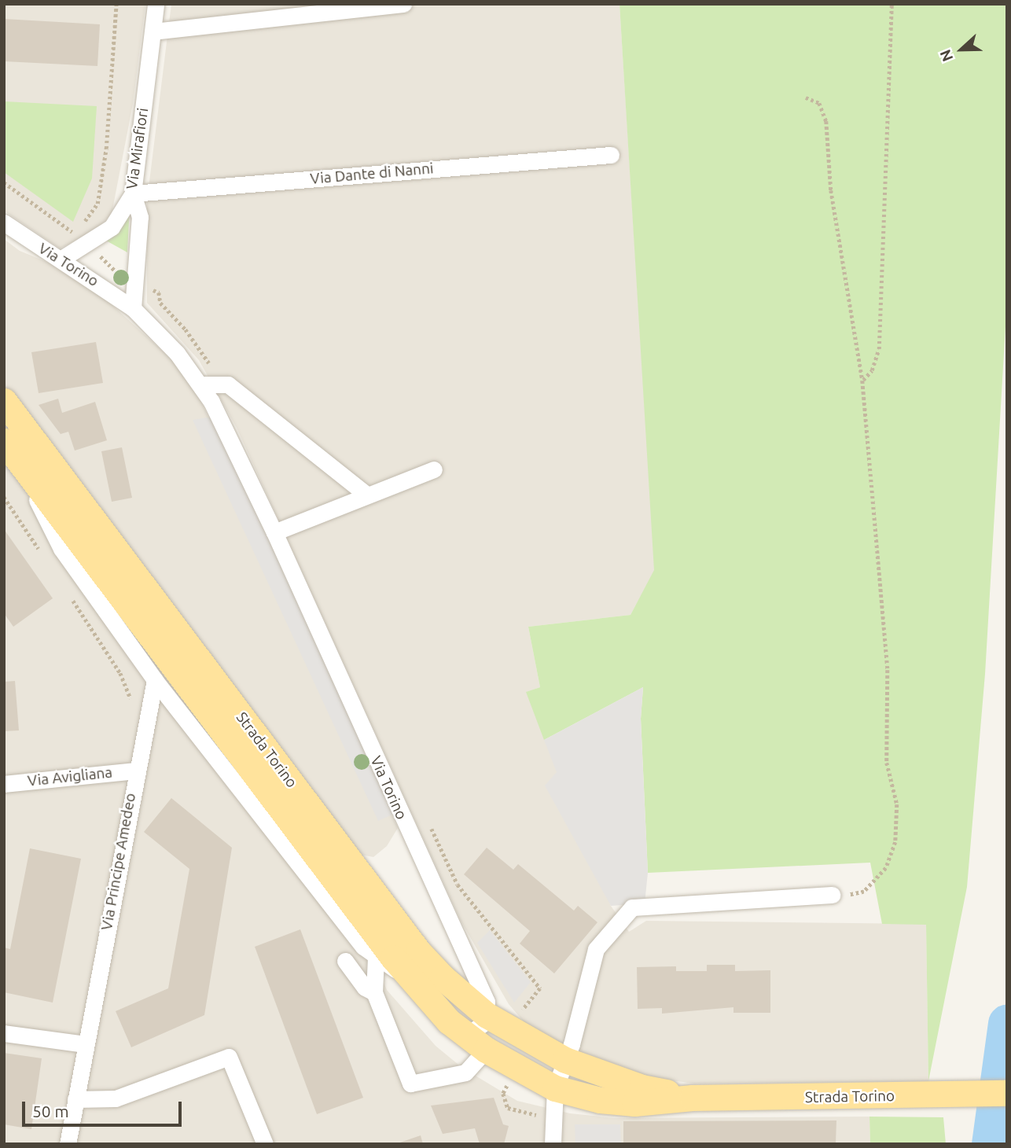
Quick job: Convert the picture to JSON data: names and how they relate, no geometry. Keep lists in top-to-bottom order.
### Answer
{
  "streets": {
    "main road": ["Strada Torino"],
    "street": [
      "Via Mirafiori",
      "Via Dante di Nanni",
      "Via Torino",
      "Via Avigliana",
      "Via Principe Amedeo"
    ]
  },
  "crossings": [
    ["Via Mirafiori", "Via Dante di Nanni"],
    ["Via Mirafiori", "Via Torino"],
    ["Via Torino", "Strada Torino"],
    ["Strada Torino", "Via Principe Amedeo"],
    ["Via Avigliana", "Via Principe Amedeo"]
  ],
  "scale_bar": "50 m",
  "north": "left"
}
